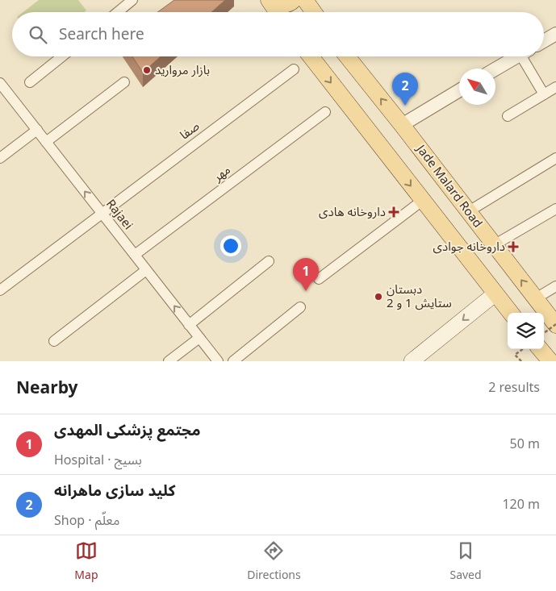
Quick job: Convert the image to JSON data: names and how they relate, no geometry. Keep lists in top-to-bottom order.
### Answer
{
  "streets": {
    "main road": ["Jade Malard Road"],
    "street": ["صفا", "مهر", "Rajaei"]
  },
  "crossings": [
    ["صفا", "Rajaei"],
    ["مهر", "Rajaei"]
  ],
  "one_way": ["Rajaei"],
  "places": {
    "other": ["بازار مروارید", "دبستان ستایش 1 و 2"],
    "health": ["داروخانه هادی", "داروخانه جوادی"]
  },
  "north": "top left",
  "page": {
    "search": "Search here",
    "pins": ["2", "1"],
    "heading": ["Nearby", "2 results"],
    "list": [
      {
        "mark": "1",
        "name": "مجتمع پزشکی المهدی",
        "note": "Hospital · بسیج",
        "value": "50 m"
      },
      {
        "mark": "2",
        "name": "کلید سازی ماهرانه",
        "note": "Shop · معلّم",
        "value": "120 m"
      }
    ],
    "nav": ["Map", "Directions", "Saved"]
  }
}
